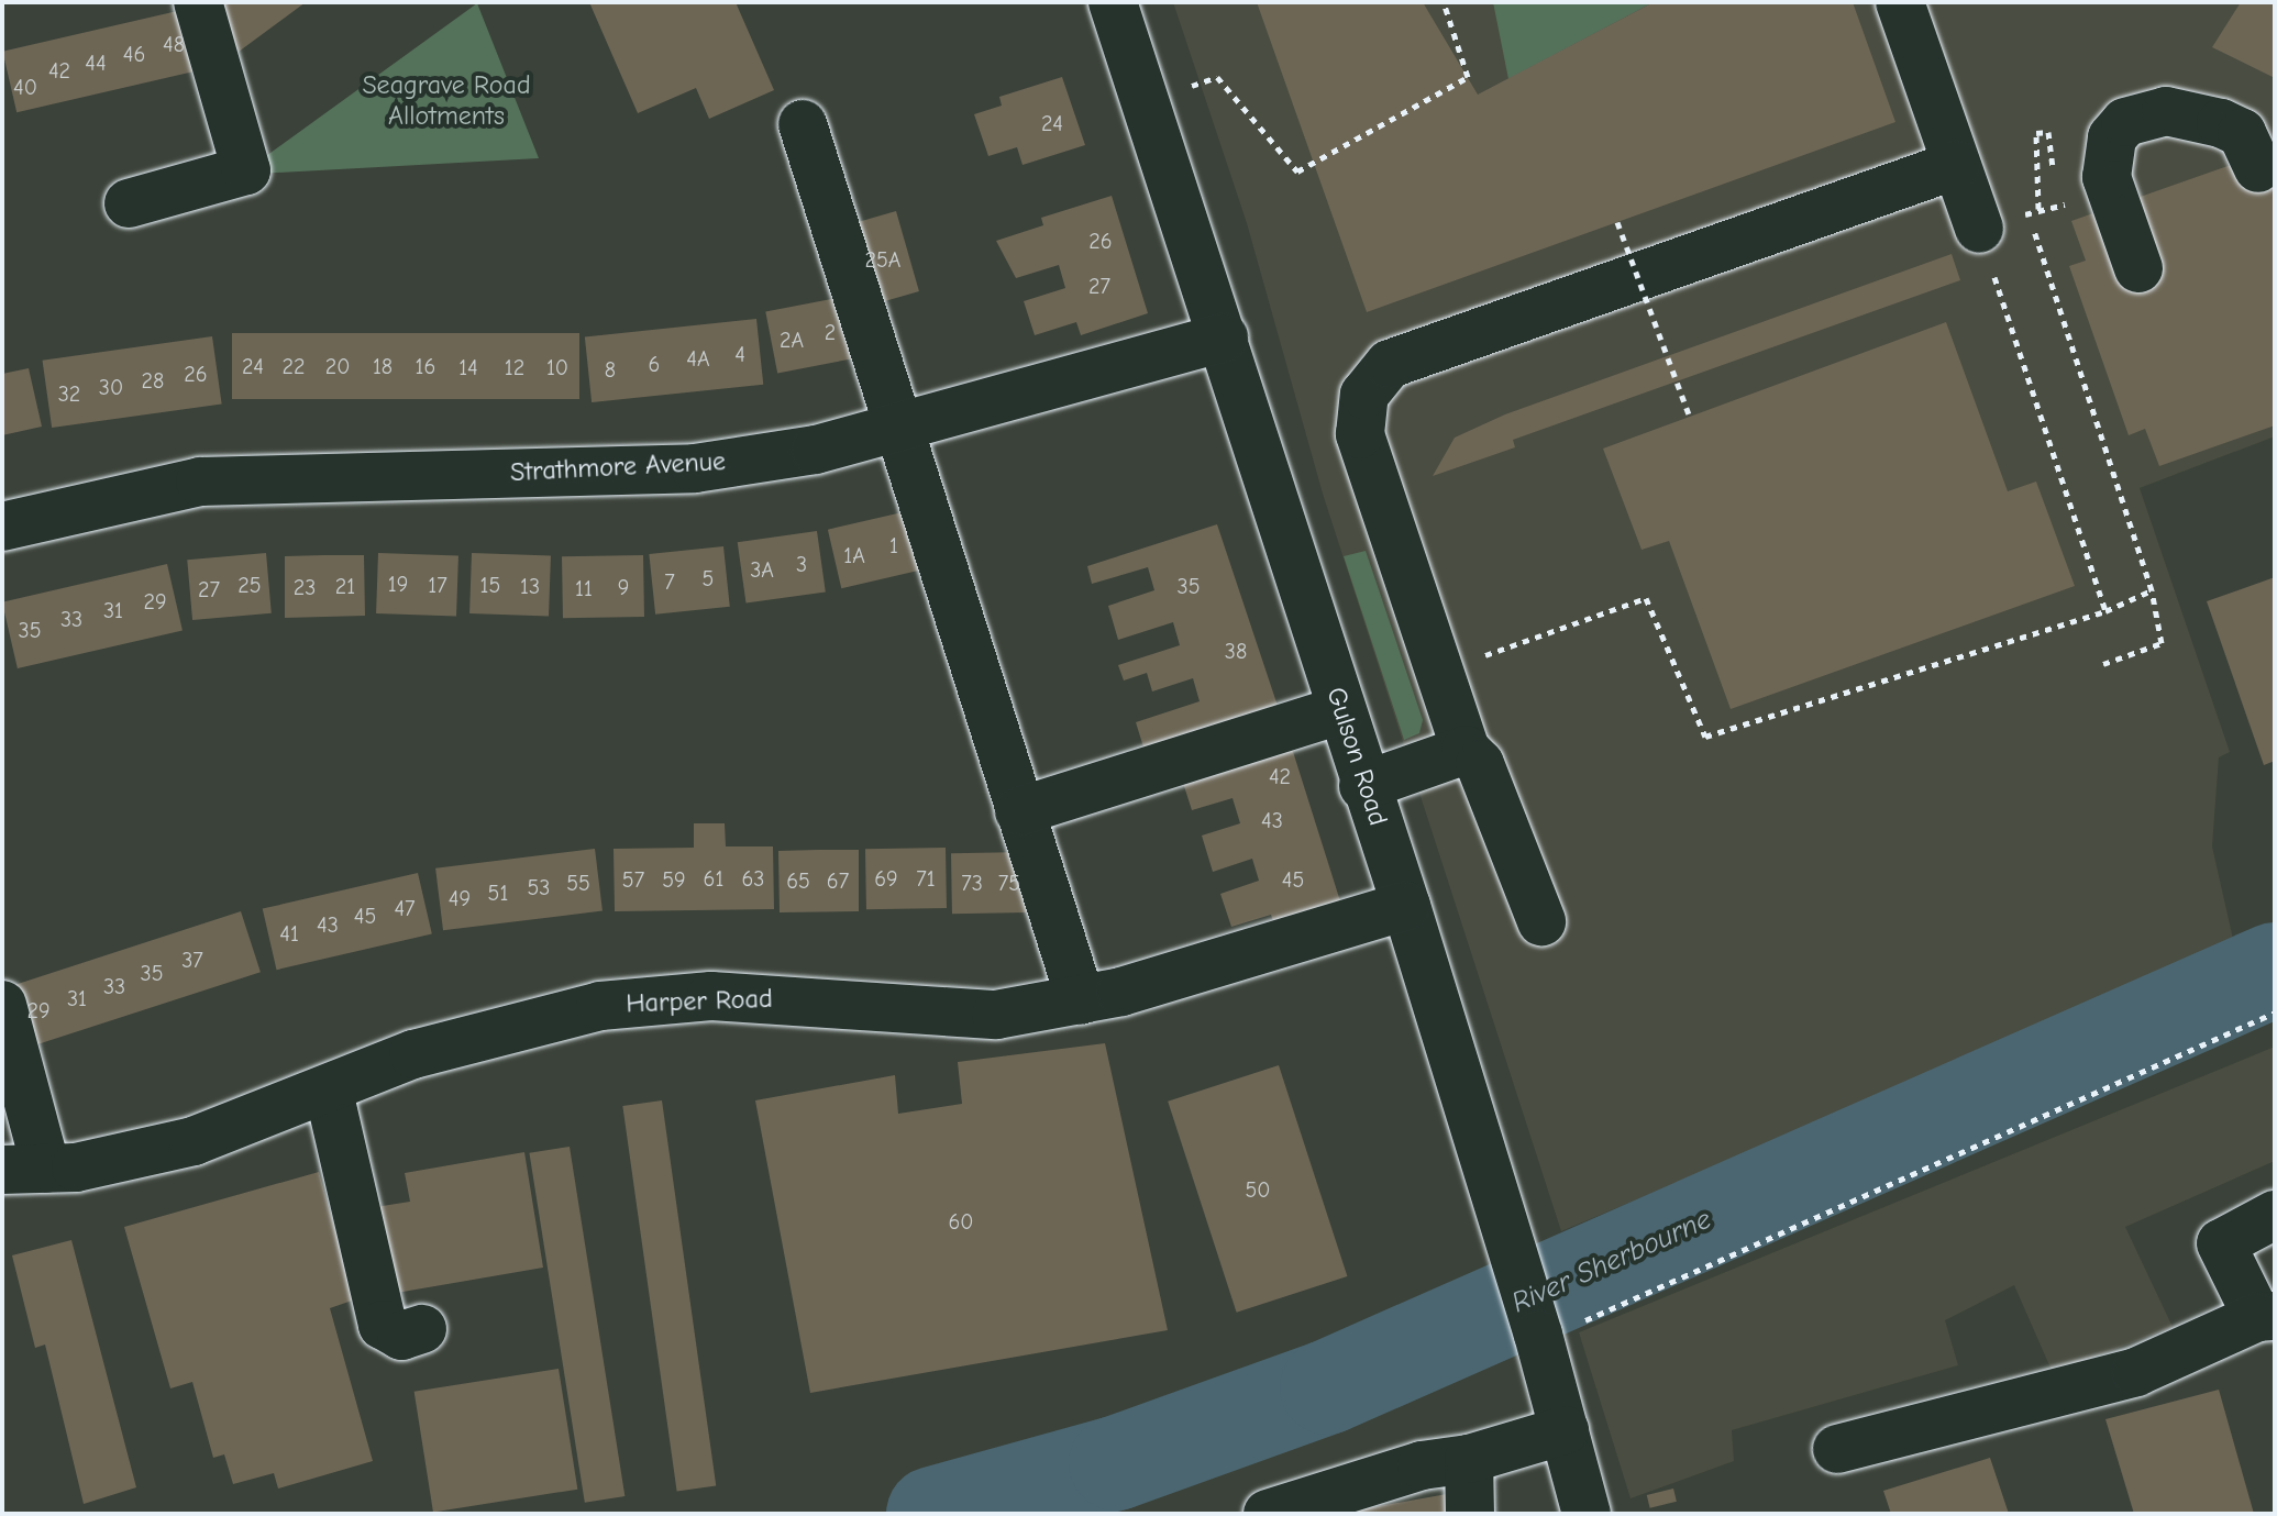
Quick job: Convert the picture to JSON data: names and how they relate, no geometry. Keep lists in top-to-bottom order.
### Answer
{
  "streets": {
    "street": ["Strathmore Avenue", "Gulson Road", "Harper Road"]
  },
  "crossings": [
    ["Strathmore Avenue", "Gulson Road"],
    ["Gulson Road", "Harper Road"]
  ],
  "water": ["River Sherbourne"],
  "parks": ["Seagrave Road Allotments"],
  "house_numbers": [
    "48",
    "46",
    "44",
    "42",
    "40",
    "24",
    "26",
    "25A",
    "27",
    "2",
    "2A",
    "4",
    "4A",
    "6",
    "24",
    "22",
    "20",
    "18",
    "16",
    "14",
    "12",
    "10",
    "8",
    "26",
    "28",
    "30",
    "32",
    "1",
    "1A",
    "3",
    "3A",
    "5",
    "7",
    "19",
    "25",
    "17",
    "15",
    "21",
    "13",
    "35",
    "23",
    "9",
    "11",
    "27",
    "29",
    "31",
    "33",
    "35",
    "38",
    "42",
    "43",
    "61",
    "63",
    "69",
    "71",
    "57",
    "59",
    "45",
    "65",
    "67",
    "55",
    "73",
    "75",
    "53",
    "51",
    "49",
    "47",
    "45",
    "43",
    "41",
    "37",
    "35",
    "33",
    "31",
    "29",
    "50",
    "60"
  ]
}
